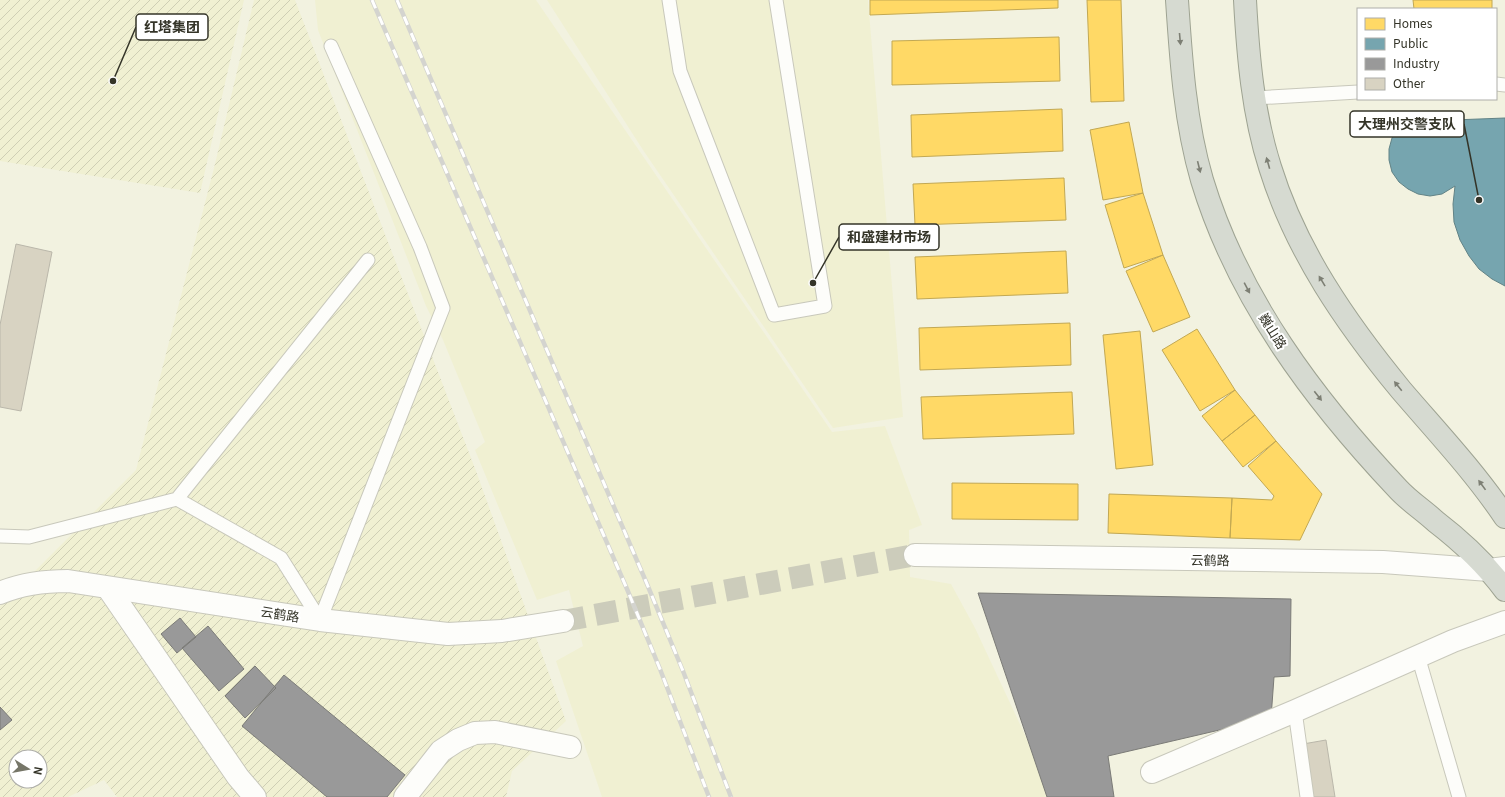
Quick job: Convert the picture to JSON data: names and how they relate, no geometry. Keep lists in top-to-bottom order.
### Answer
{
  "streets": {
    "highway": ["巍山路"],
    "street": ["云鹤路"]
  },
  "crossings": [
    ["巍山路", "云鹤路"]
  ],
  "places": ["红塔集团", "大理州交警支队", "和盛建材市场"],
  "legend": [
    "Homes",
    "Public",
    "Industry",
    "Other"
  ],
  "north": "right"
}
